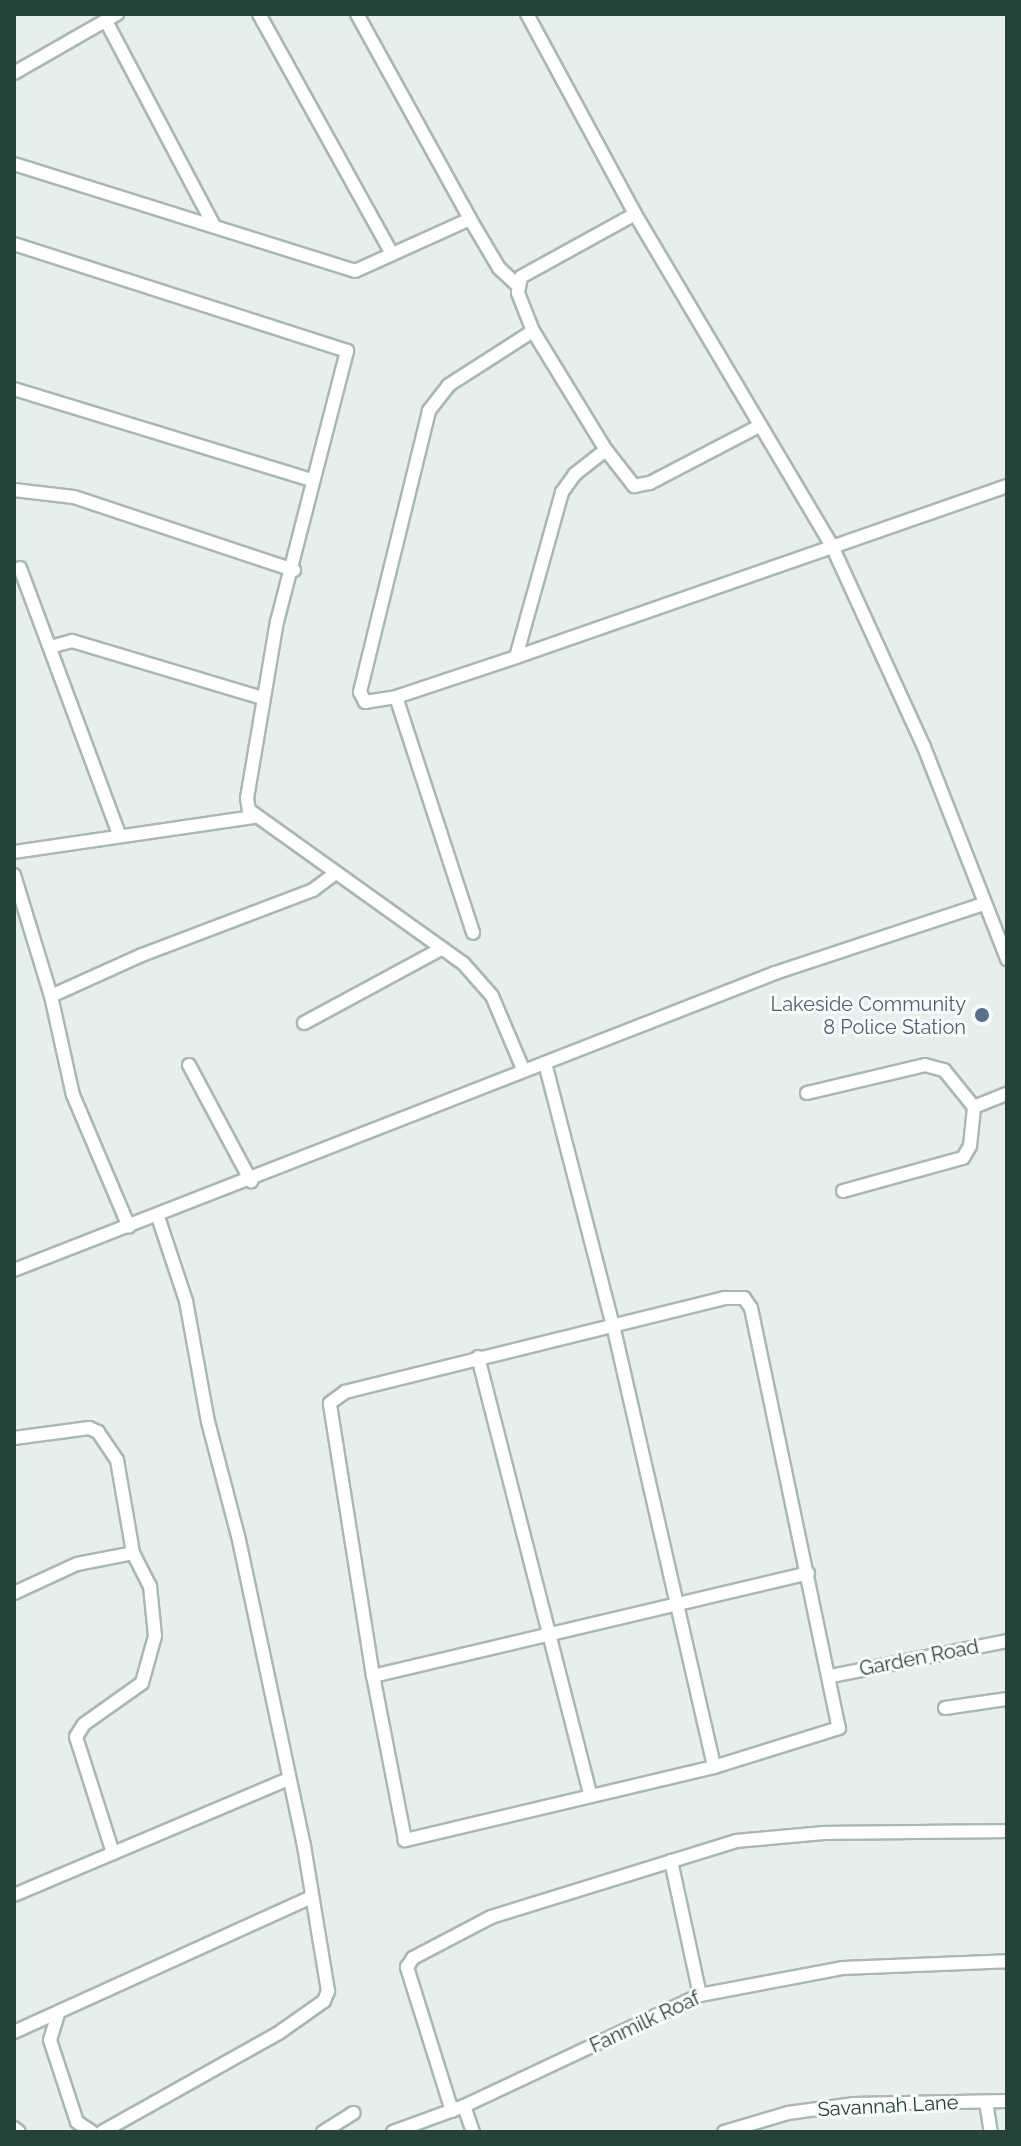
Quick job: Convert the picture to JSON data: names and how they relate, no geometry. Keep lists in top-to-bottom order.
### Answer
{
  "streets": {
    "street": ["Garden Road", "Fanmilk Roaf", "Savannah Lane"]
  },
  "places": ["Lakeside Community 8 Police Station"]
}
